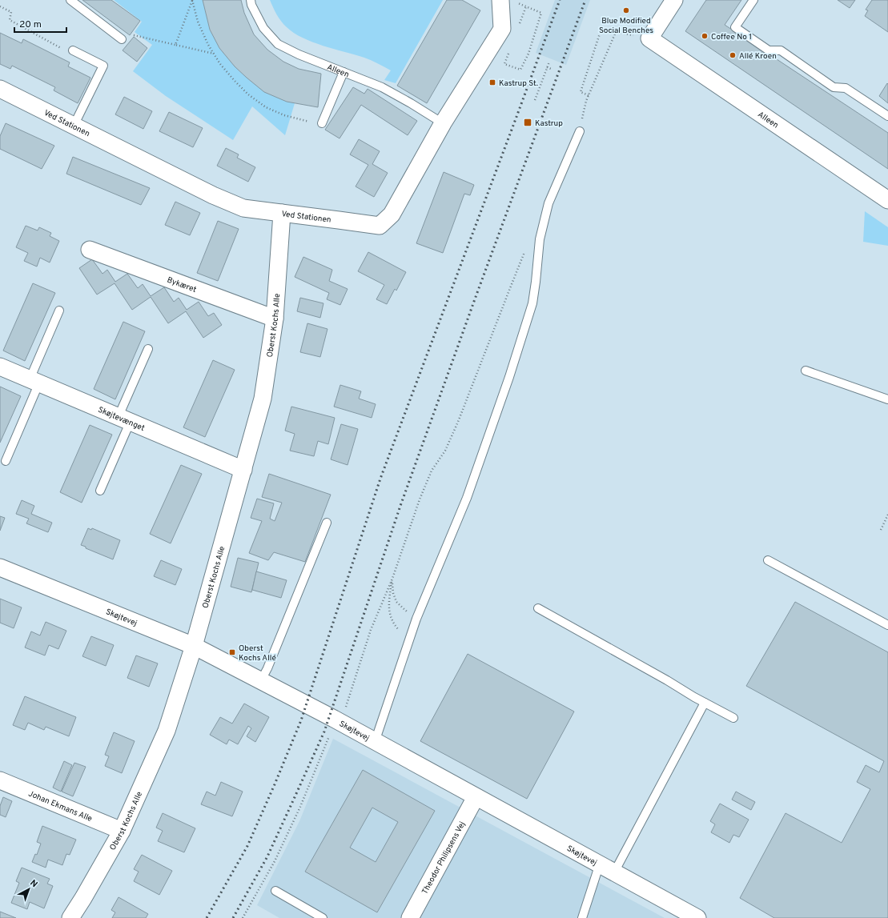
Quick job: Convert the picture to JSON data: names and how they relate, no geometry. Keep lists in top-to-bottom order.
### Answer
{
  "streets": {
    "street": [
      "Alleen",
      "Ved Stationen",
      "Bykæret",
      "Oberst Kochs Alle",
      "Skøjtevænget",
      "Skøjtevej",
      "Johan Ekmans Alle",
      "Theodor Philipsens Vej"
    ]
  },
  "crossings": [
    ["Alleen", "Ved Stationen"],
    ["Ved Stationen", "Oberst Kochs Alle"],
    ["Bykæret", "Oberst Kochs Alle"],
    ["Oberst Kochs Alle", "Skøjtevænget"],
    ["Oberst Kochs Alle", "Skøjtevej"],
    ["Oberst Kochs Alle", "Johan Ekmans Alle"],
    ["Skøjtevej", "Theodor Philipsens Vej"]
  ],
  "places": {
    "other": ["Blue Modified Social Benches", "Coffee No 1", "Allé Kroen"],
    "transit": ["Kastrup St.", "Kastrup", "Oberst Kochs Allé"]
  },
  "scale_bar": "20 m",
  "north": "top right"
}
